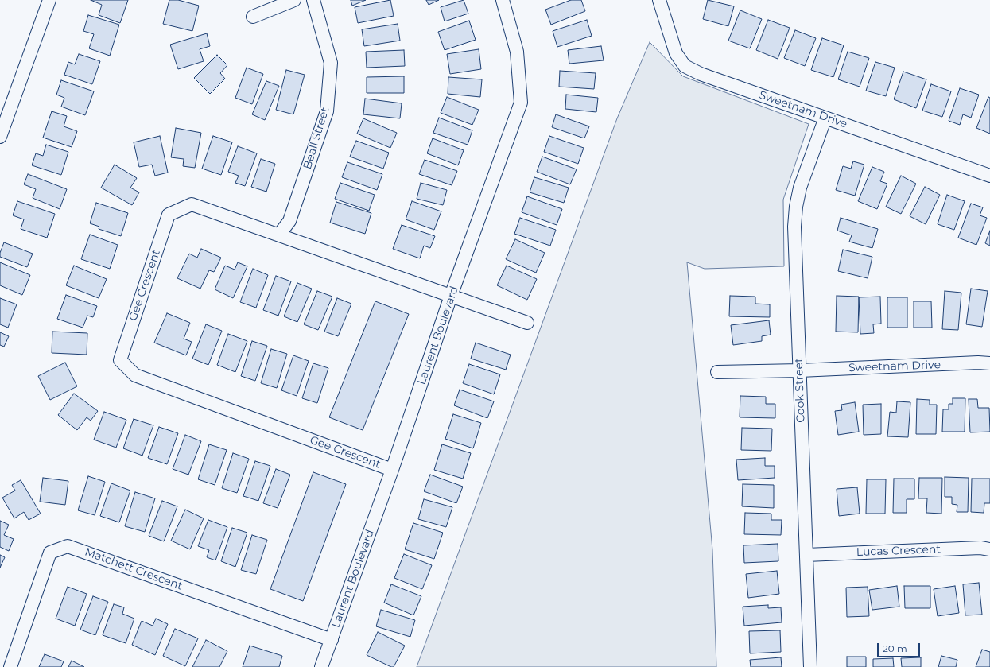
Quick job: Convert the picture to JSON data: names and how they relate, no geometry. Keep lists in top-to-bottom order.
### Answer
{
  "streets": {
    "street": [
      "Sweetnam Drive",
      "Beall Street",
      "Gee Crescent",
      "Laurent Boulevard",
      "Cook Street",
      "Lucas Crescent",
      "Matchett Crescent"
    ]
  },
  "crossings": [
    ["Sweetnam Drive", "Cook Street"],
    ["Beall Street", "Gee Crescent"],
    ["Gee Crescent", "Laurent Boulevard"],
    ["Laurent Boulevard", "Matchett Crescent"],
    ["Cook Street", "Lucas Crescent"]
  ],
  "scale_bar": "20 m"
}
